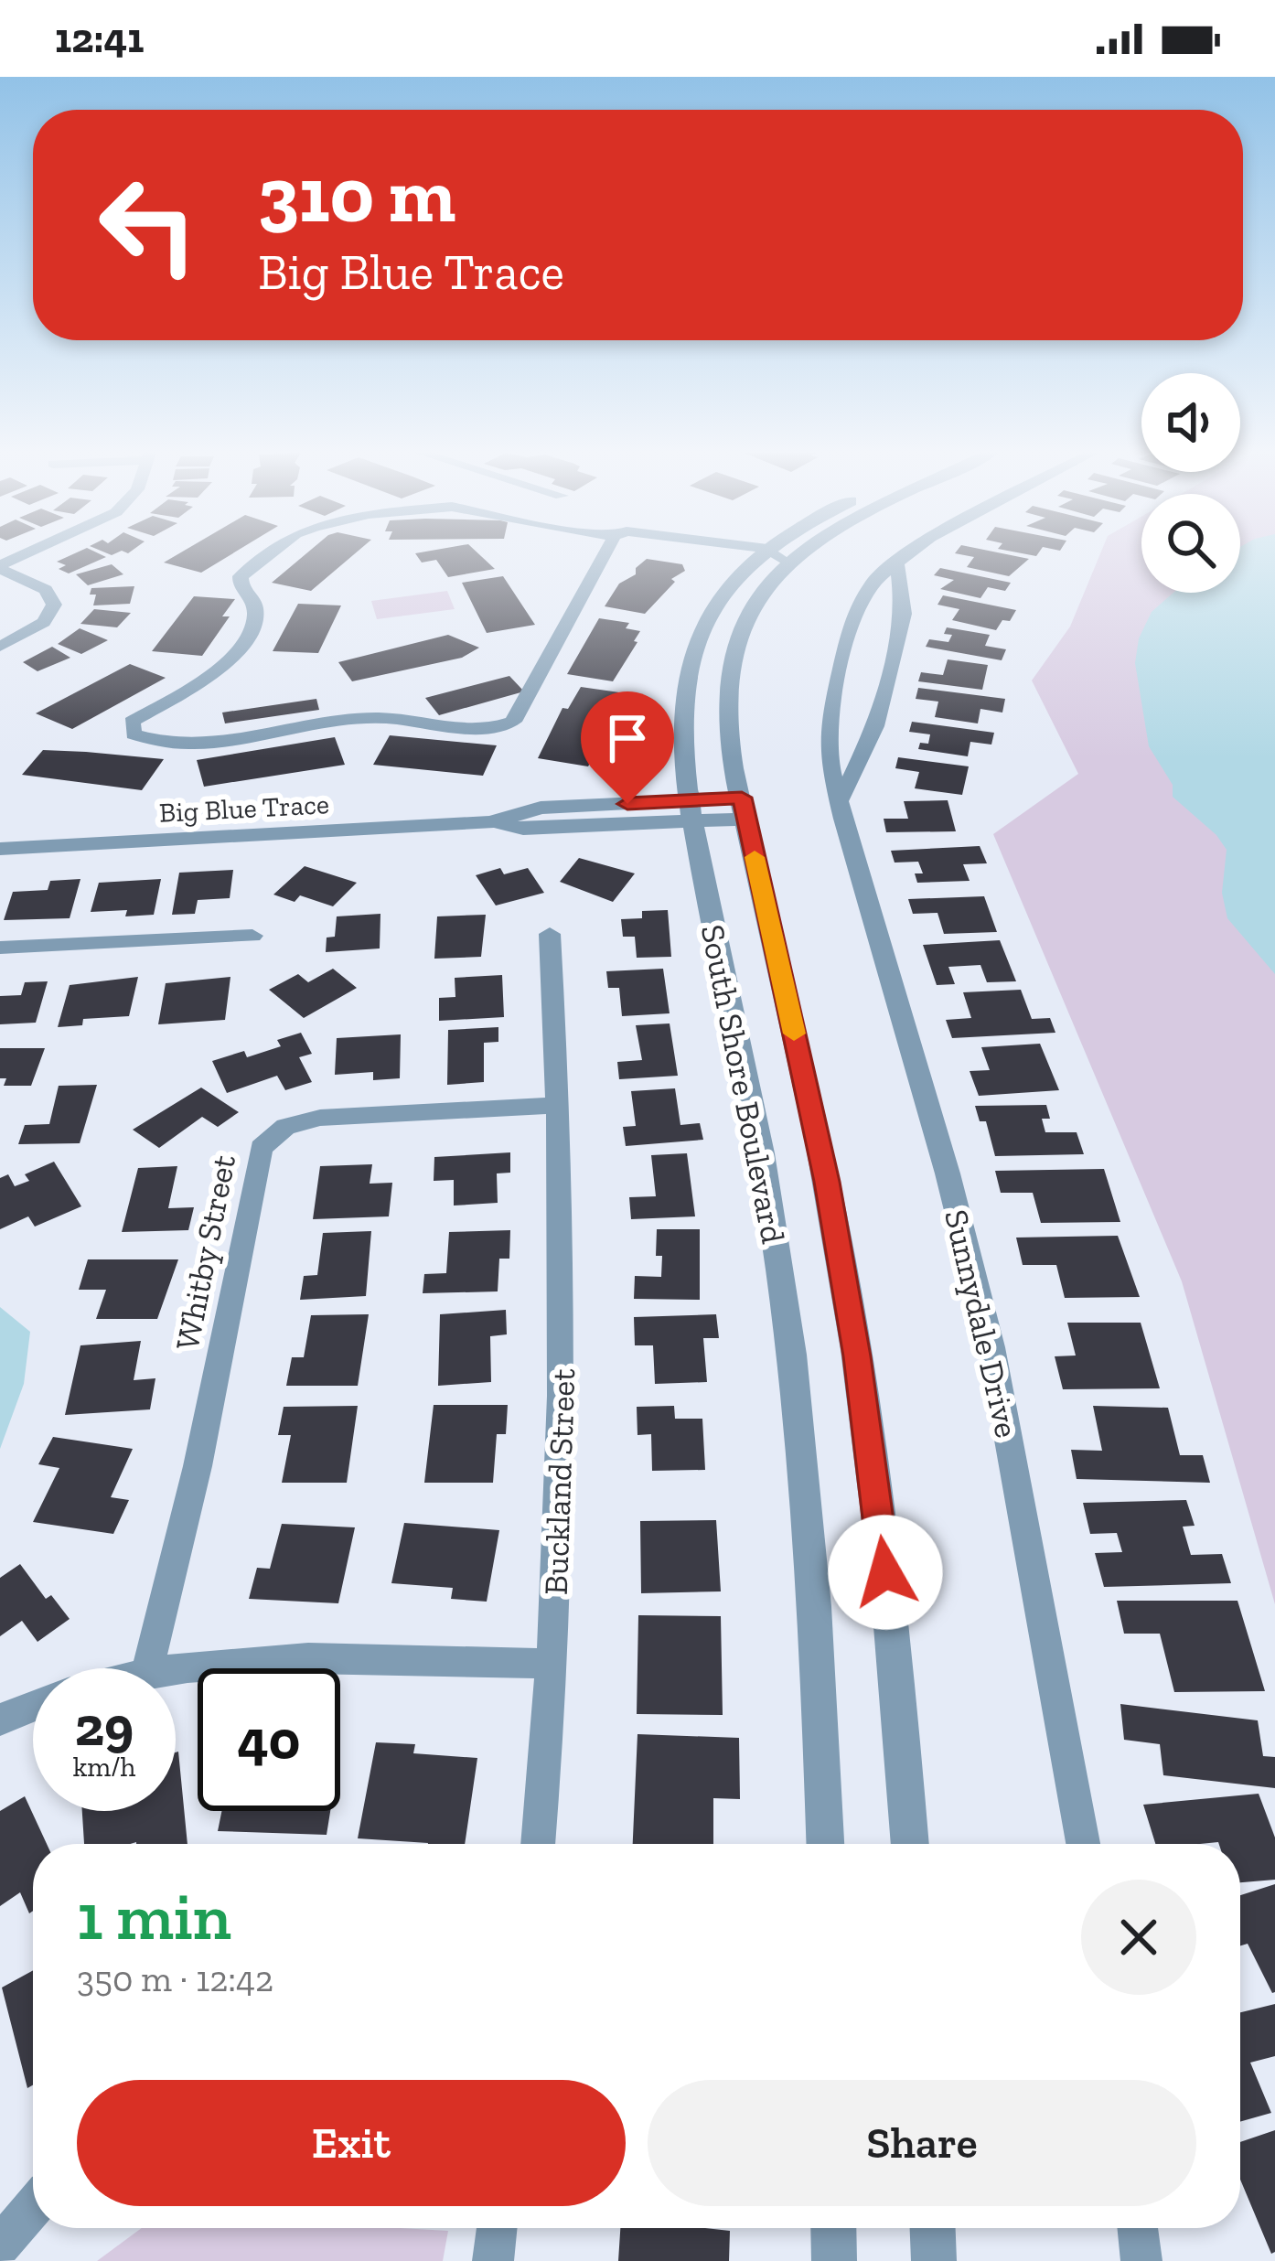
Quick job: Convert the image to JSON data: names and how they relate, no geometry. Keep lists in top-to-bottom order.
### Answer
{
  "streets": {
    "street": [
      "Big Blue Trace",
      "South Shore Boulevard",
      "Whitby Street",
      "Sunnydale Drive",
      "Buckland Street"
    ]
  },
  "crossings": [
    ["Big Blue Trace", "South Shore Boulevard"],
    ["Whitby Street", "Buckland Street"]
  ],
  "page": {
    "status": "12:41",
    "turn": ["310 m", "Big Blue Trace"],
    "speed": "29 km/h",
    "limit": "40",
    "heading": ["1 min", "350 m · 12:42"],
    "buttons": ["Exit", "Share"]
  }
}
